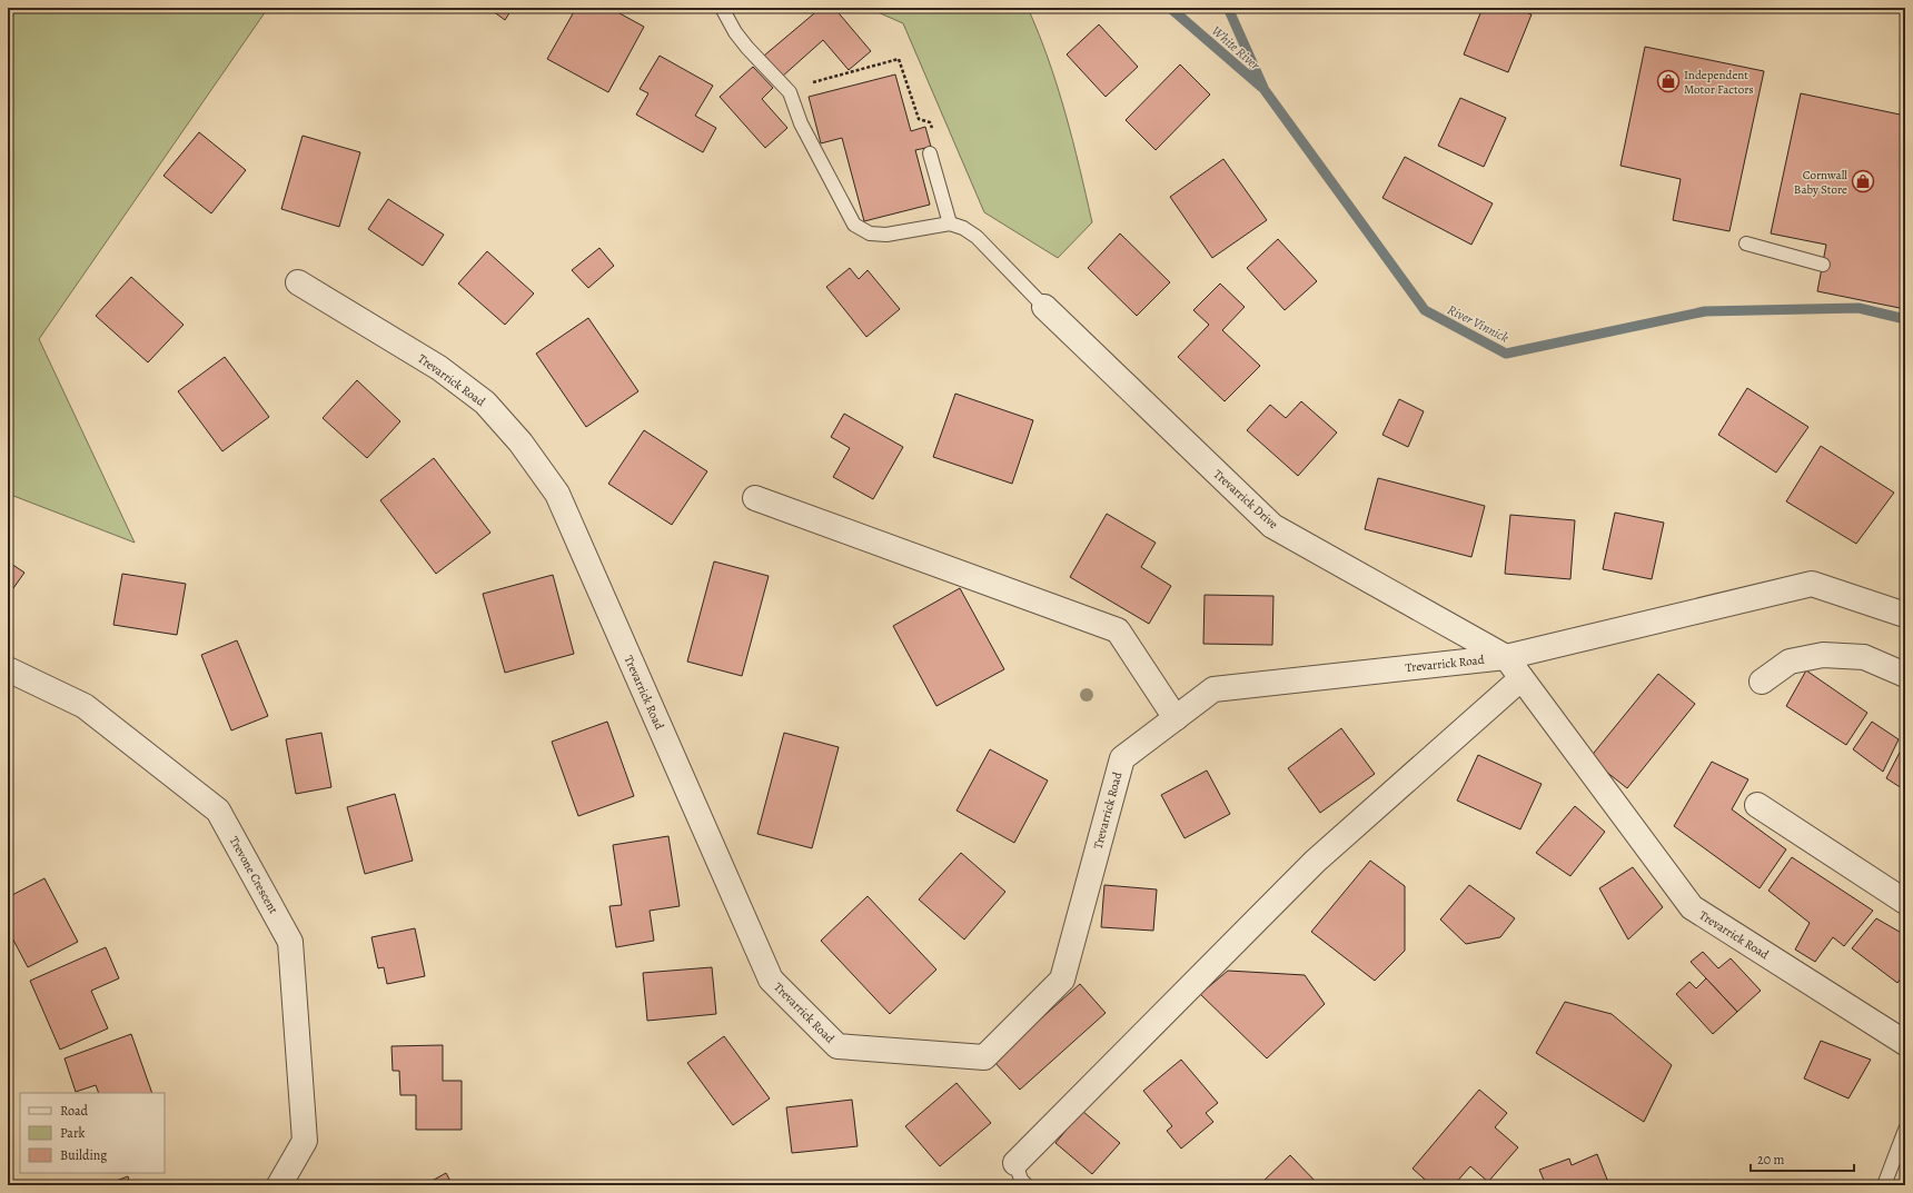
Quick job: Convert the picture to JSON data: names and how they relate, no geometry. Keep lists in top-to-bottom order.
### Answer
{
  "streets": {
    "street": ["Trevarrick Road", "Trevarrick Drive", "Trevone Crescent"]
  },
  "crossings": [
    ["Trevarrick Road", "Trevarrick Drive"]
  ],
  "water": ["White River", "River Vinnick"],
  "places": {
    "shop": ["Independent Motor Factors", "Cornwall Baby Store"]
  },
  "legend": ["Road", "Park", "Building"],
  "scale_bar": "20 m"
}
